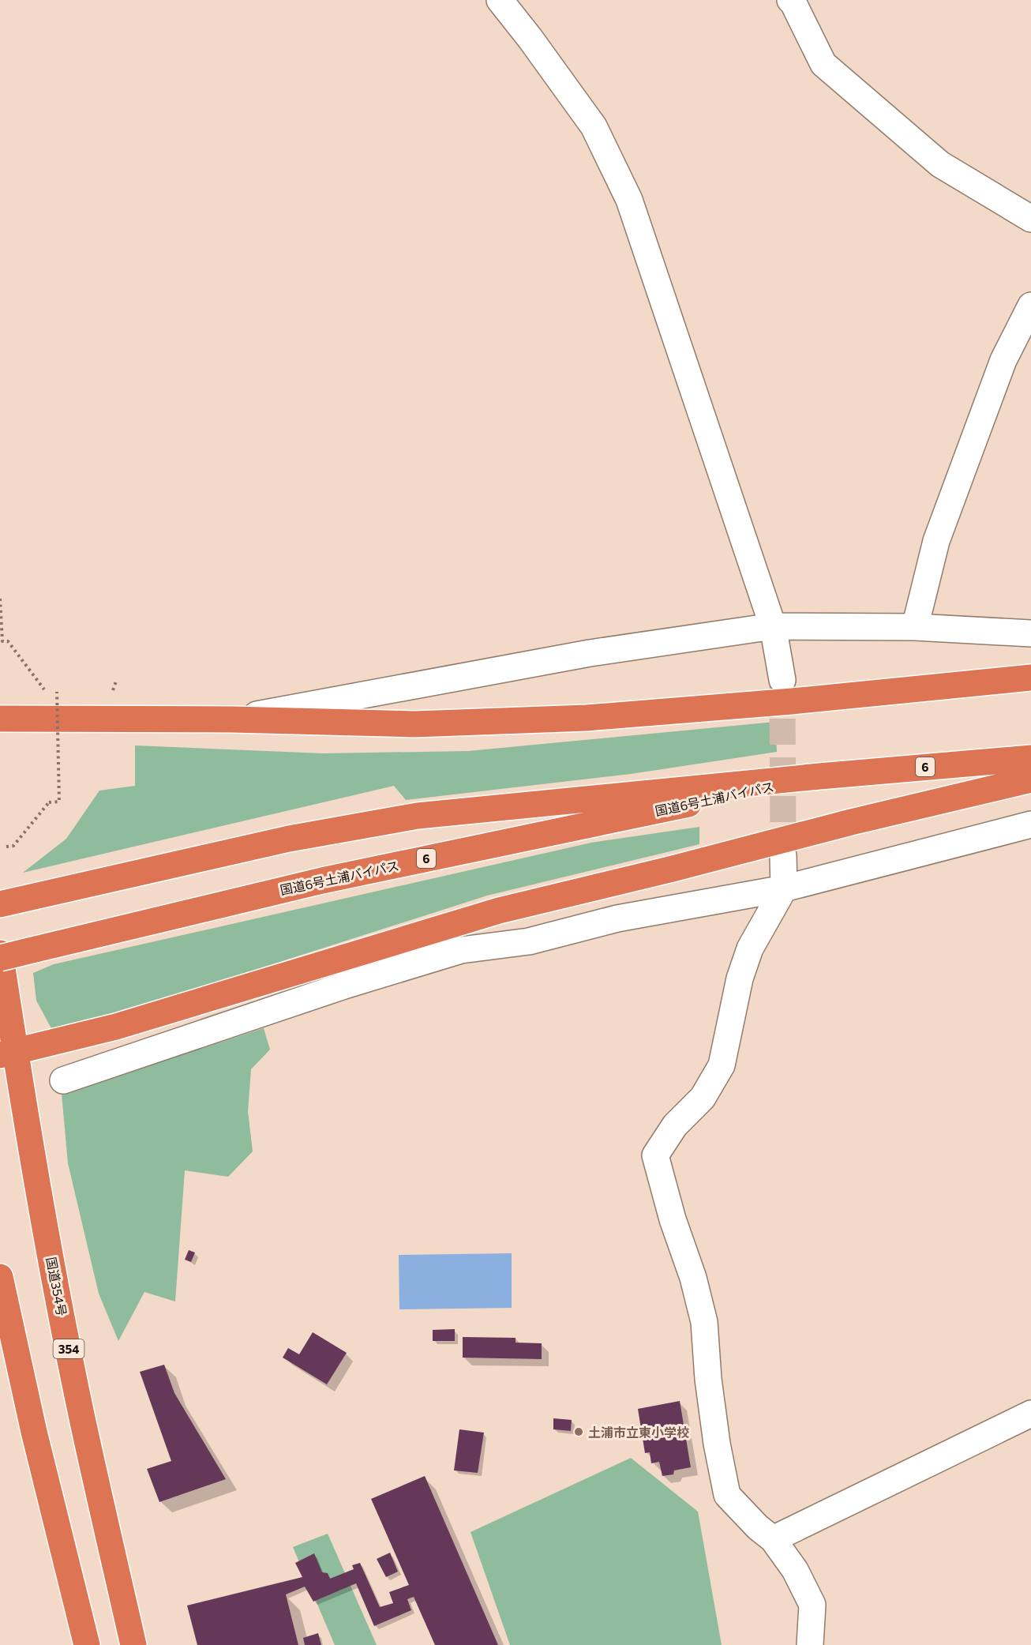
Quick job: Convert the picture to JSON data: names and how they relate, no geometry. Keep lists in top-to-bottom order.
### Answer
{
  "streets": {
    "highway": [
      "6",
      "国道6号土浦バイパス",
      "国道354号",
      "354"
    ]
  },
  "places": ["土浦市立東小学校"]
}
